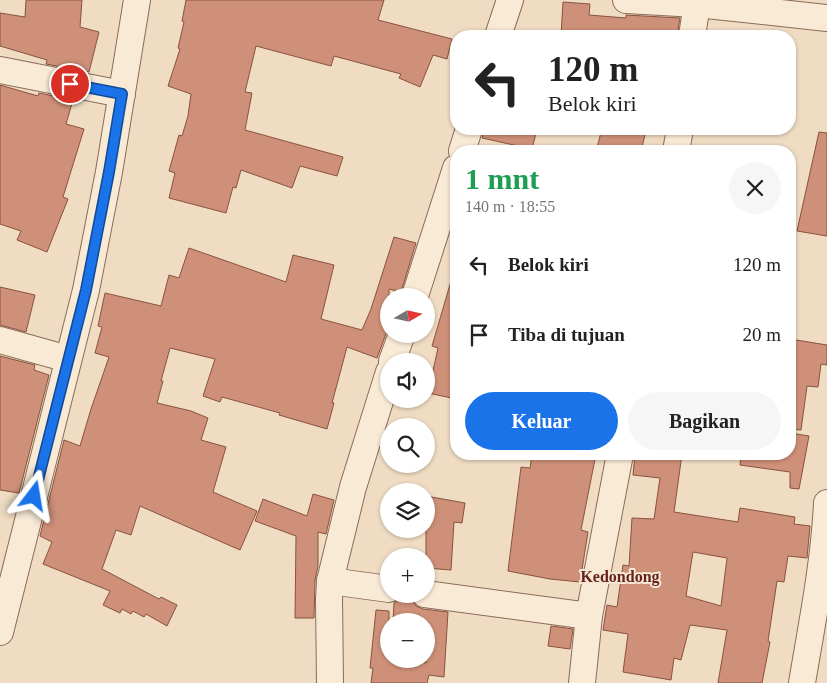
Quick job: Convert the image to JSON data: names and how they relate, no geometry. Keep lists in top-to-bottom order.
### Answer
{
  "districts": ["Kedondong"],
  "north": "right",
  "page": {
    "turn": ["120 m", "Belok kiri"],
    "heading": ["1 mnt", "140 m · 18:55"],
    "list": [
      {
        "name": "Belok kiri",
        "value": "120 m"
      },
      {
        "name": "Tiba di tujuan",
        "value": "20 m"
      }
    ],
    "map_buttons": ["+", "−"],
    "buttons": ["Keluar", "Bagikan"]
  }
}
